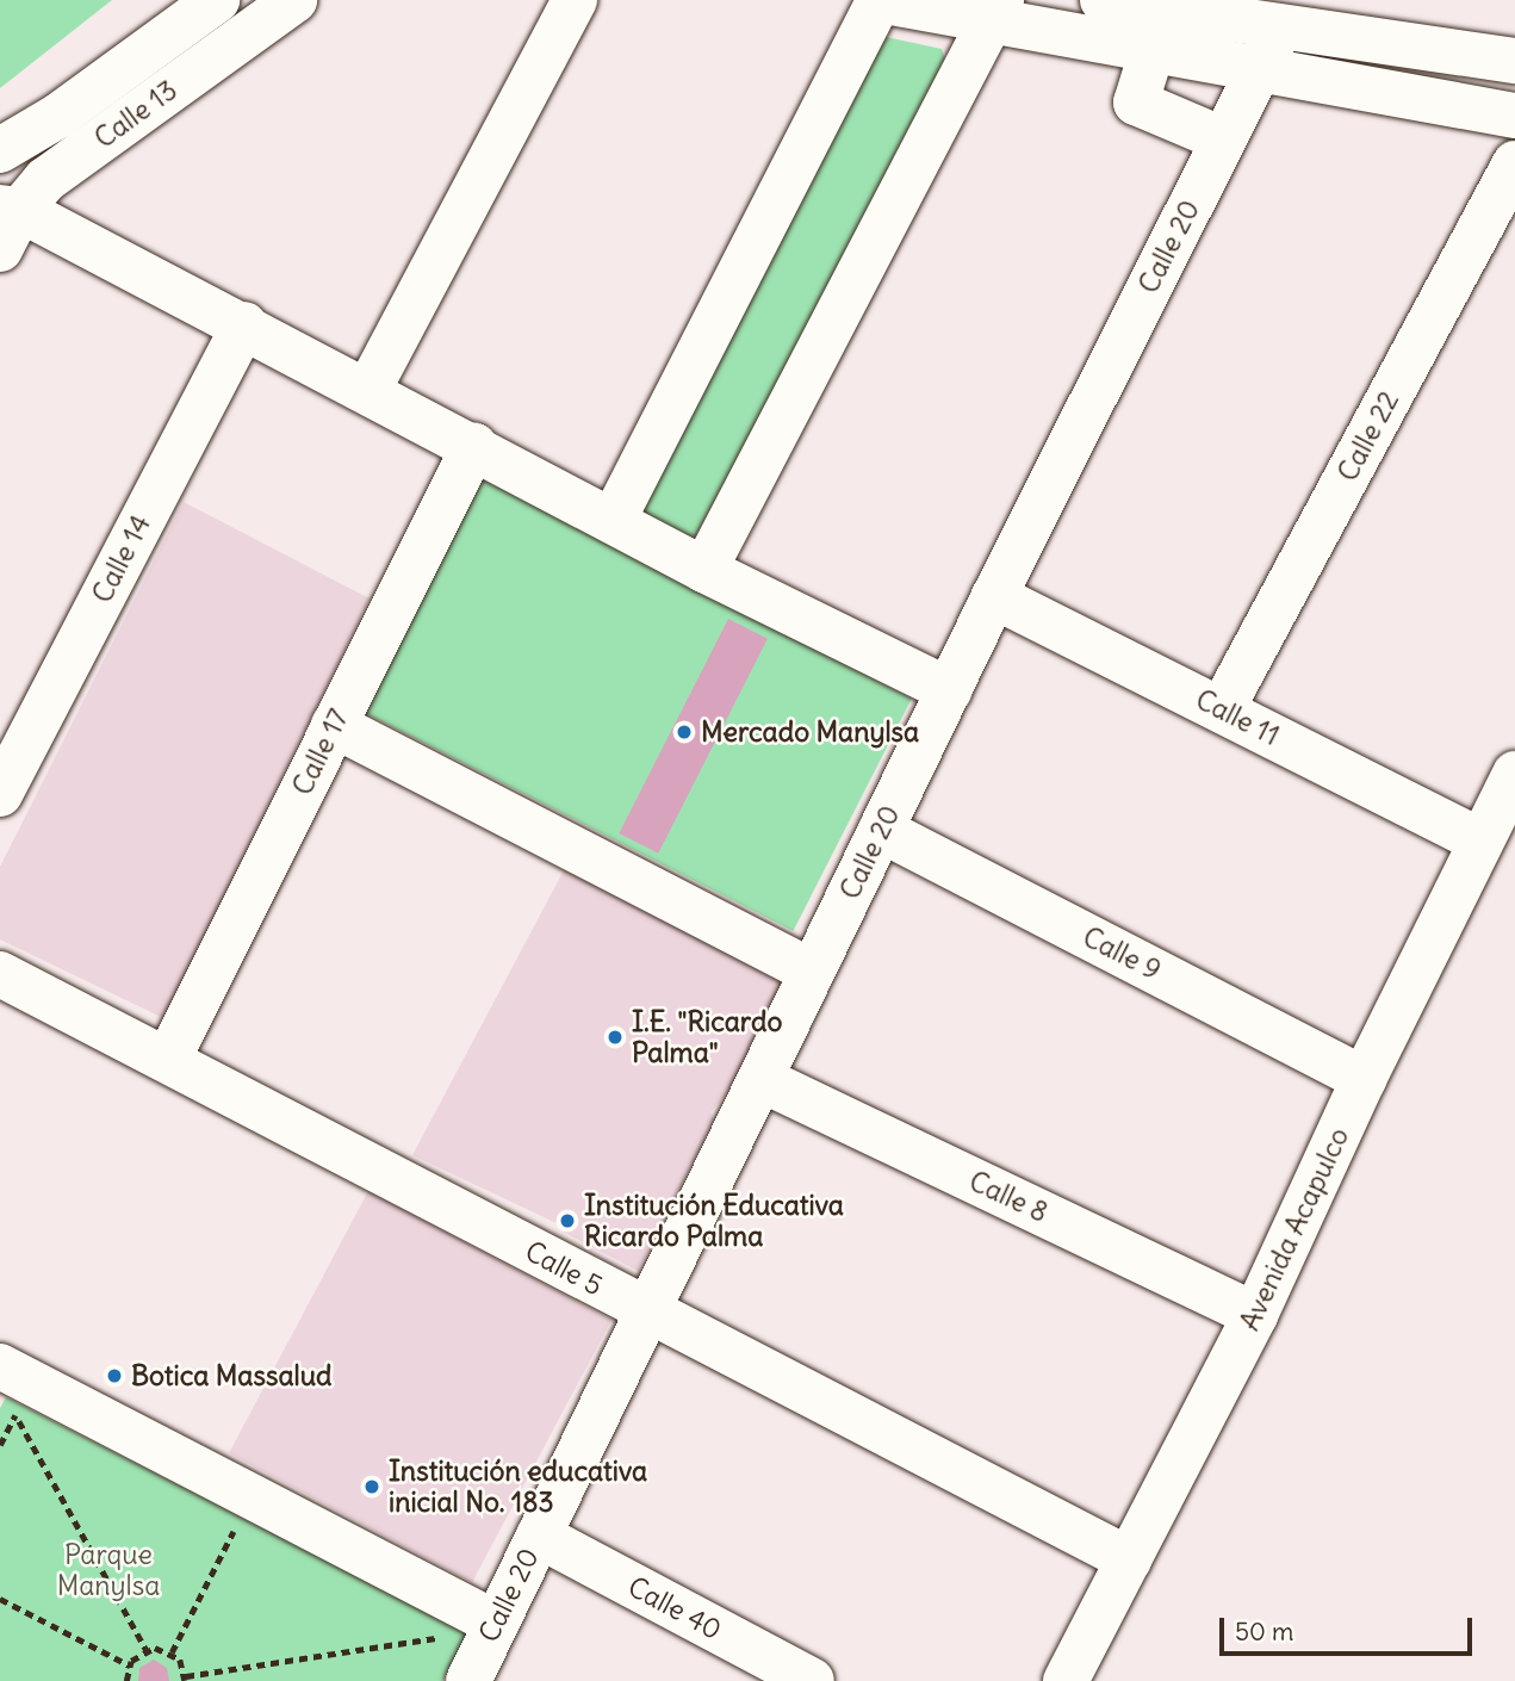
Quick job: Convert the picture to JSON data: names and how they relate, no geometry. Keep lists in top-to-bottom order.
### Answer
{
  "streets": {
    "street": [
      "Calle 13",
      "Calle 20",
      "Calle 22",
      "Calle 14",
      "Calle 11",
      "Calle 17",
      "Calle 9",
      "Calle 8",
      "Avenida Acapulco",
      "Calle 5",
      "Calle 40"
    ]
  },
  "crossings": [
    ["Calle 20", "Calle 11"],
    ["Calle 20", "Calle 9"],
    ["Calle 20", "Calle 8"],
    ["Calle 20", "Calle 5"],
    ["Calle 20", "Calle 40"],
    ["Calle 22", "Calle 11"],
    ["Calle 11", "Avenida Acapulco"],
    ["Calle 17", "Calle 5"],
    ["Calle 9", "Avenida Acapulco"],
    ["Calle 8", "Avenida Acapulco"],
    ["Avenida Acapulco", "Calle 5"]
  ],
  "parks": ["Parque Manylsa"],
  "places": [
    "Mercado Manylsa",
    "I.E. \"Ricardo Palma\"",
    "Institución Educativa Ricardo Palma",
    "Botica Massalud",
    "Institución educativa inicial No. 183"
  ],
  "scale_bar": "50 m"
}
